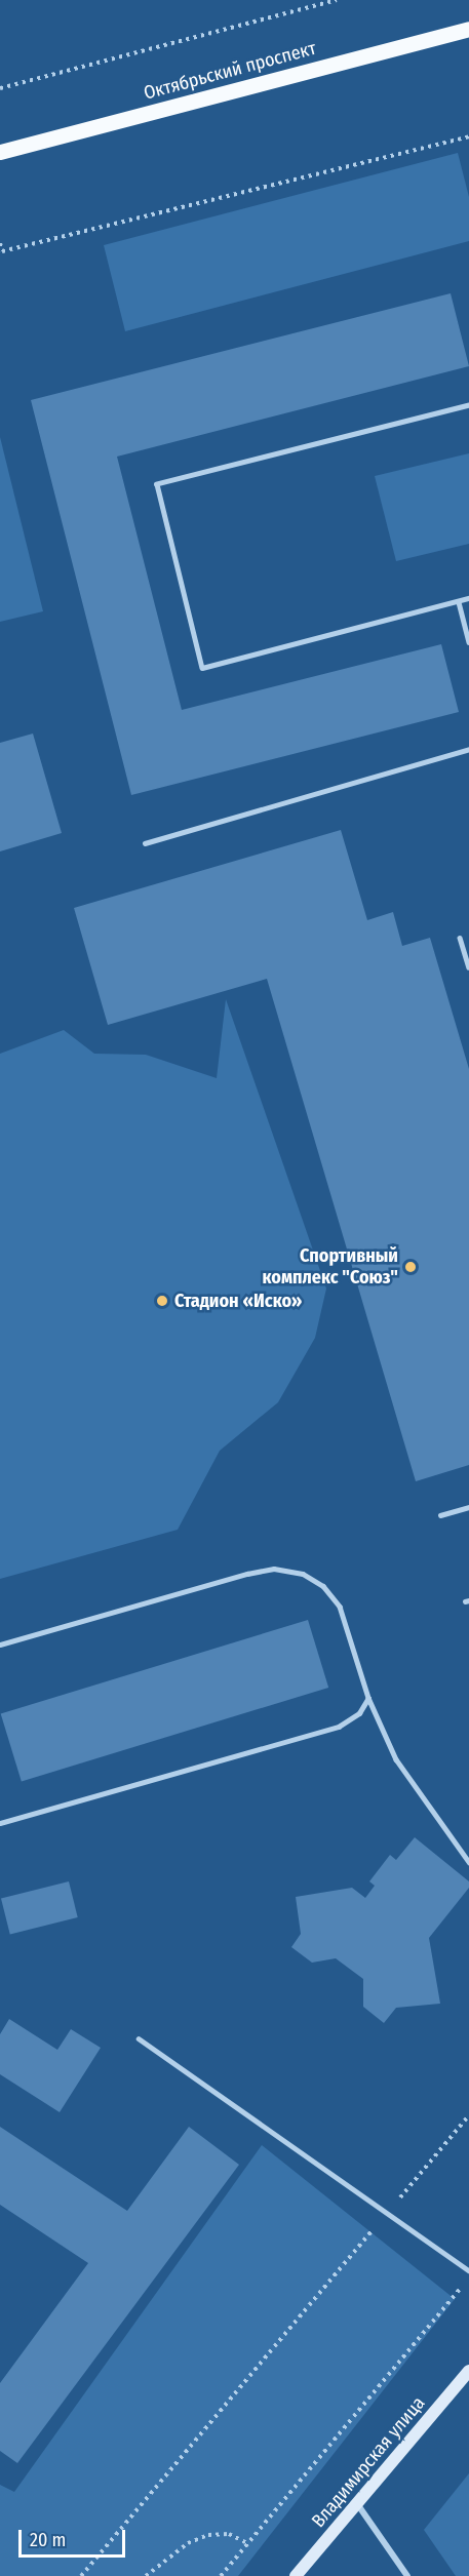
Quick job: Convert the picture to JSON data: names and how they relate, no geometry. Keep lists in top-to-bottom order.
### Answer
{
  "streets": {
    "main road": ["Октябрьский проспект", "Владимирская улица"]
  },
  "places": ["Спортивный комплекс \"Союз\"", "Стадион «Иско»"],
  "scale_bar": "20 m"
}
